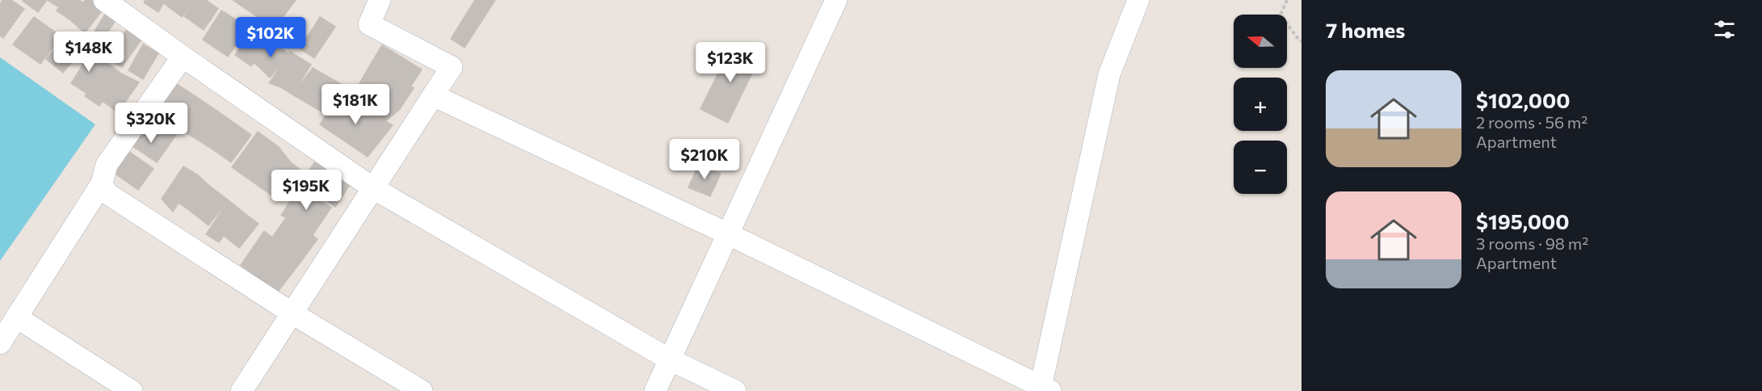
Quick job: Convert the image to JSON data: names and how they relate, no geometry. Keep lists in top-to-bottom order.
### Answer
{
  "north": "left",
  "page": {
    "heading": "7 homes",
    "map_buttons": ["+", "−"],
    "price": [
      "$102K",
      "$148K",
      "$123K",
      "$181K",
      "$320K",
      "$210K",
      "$195K"
    ],
    "list": [
      {
        "name": "$102,000",
        "note": "2 rooms · 56 m² · Apartment"
      },
      {
        "name": "$195,000",
        "note": "3 rooms · 98 m² · Apartment"
      }
    ]
  }
}
